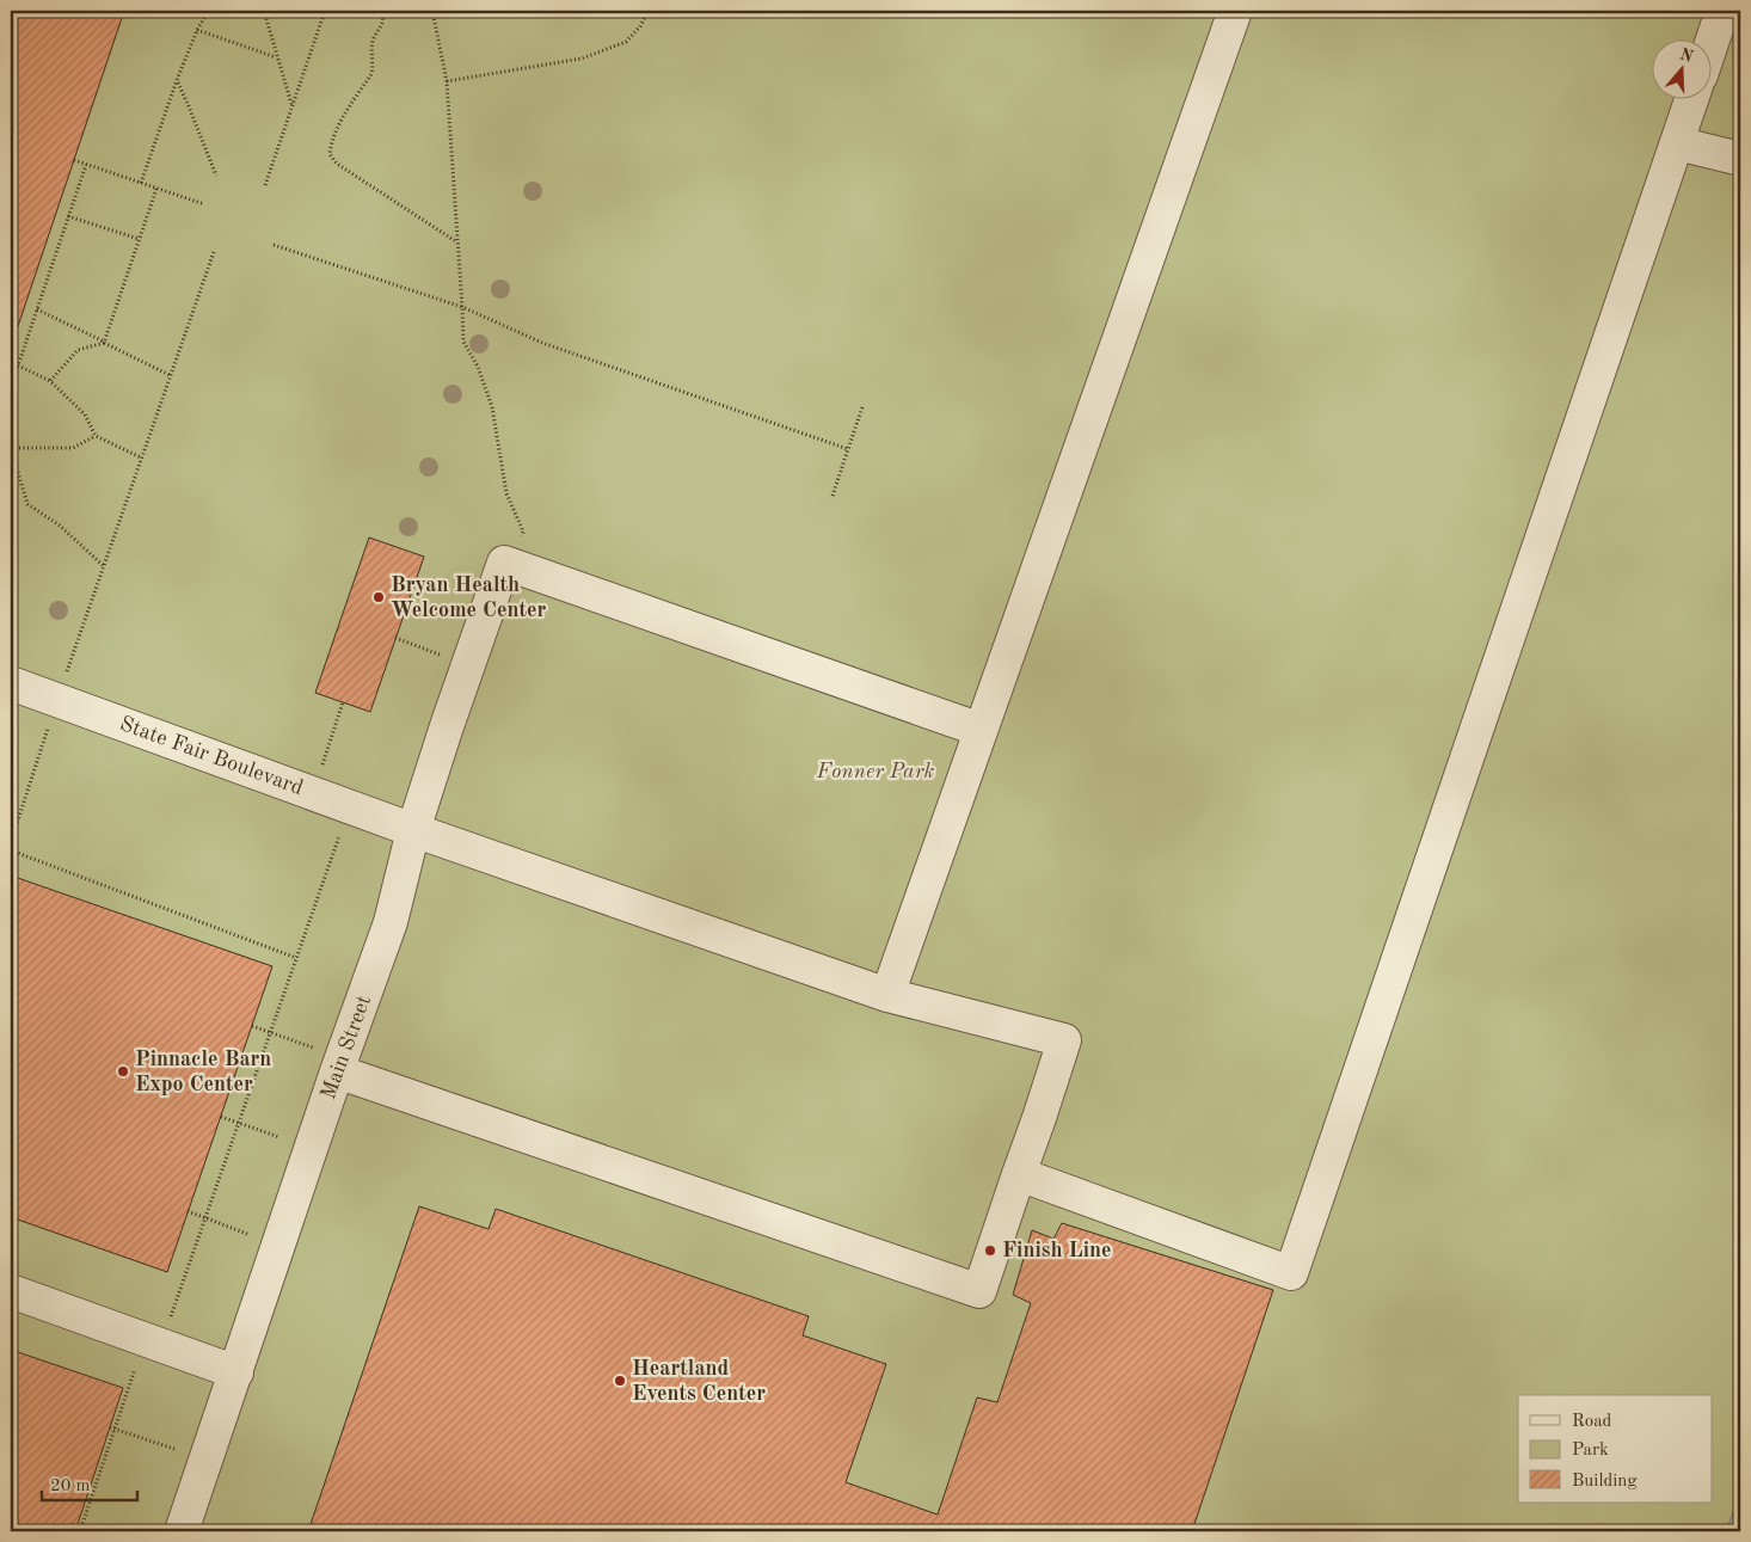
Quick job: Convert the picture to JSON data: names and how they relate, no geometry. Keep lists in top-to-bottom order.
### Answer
{
  "streets": {
    "street": ["State Fair Boulevard", "Main Street"]
  },
  "crossings": [
    ["State Fair Boulevard", "Main Street"]
  ],
  "parks": ["Fonner Park"],
  "places": [
    "Bryan Health Welcome Center",
    "Pinnacle Barn Expo Center",
    "Finish Line",
    "Heartland Events Center"
  ],
  "legend": ["Road", "Park", "Building"],
  "scale_bar": "20 m",
  "north": "top"
}
